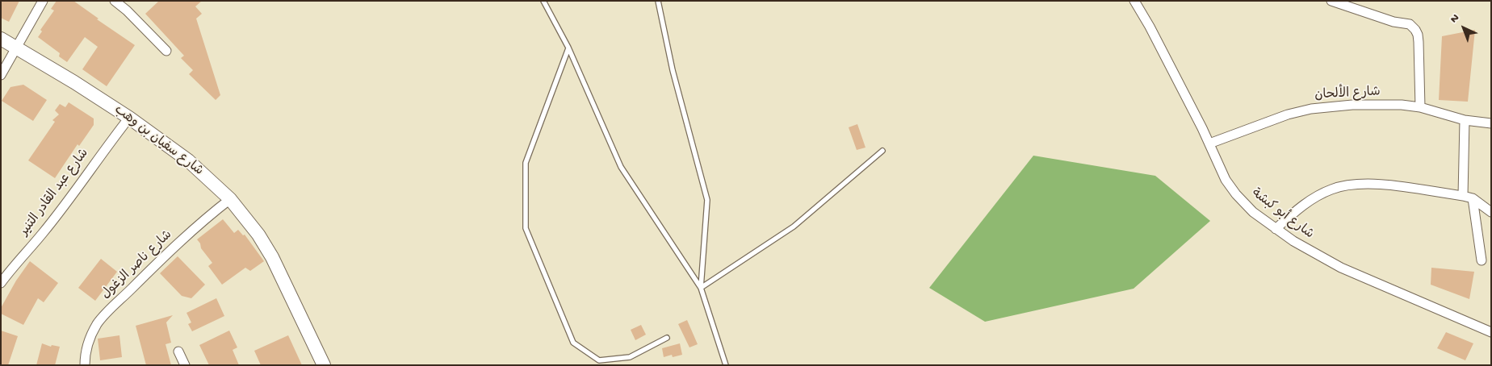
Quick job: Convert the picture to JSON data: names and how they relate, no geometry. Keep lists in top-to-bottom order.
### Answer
{
  "streets": {
    "street": [
      "شارع الألحان",
      "شارع سفيان بن وهب",
      "شارع عبد القادر التنير",
      "شارع أبو كبشة",
      "شارع ناصر الزغول"
    ]
  },
  "crossings": [
    ["شارع الألحان", "شارع أبو كبشة"],
    ["شارع سفيان بن وهب", "شارع عبد القادر التنير"],
    ["شارع سفيان بن وهب", "شارع ناصر الزغول"]
  ],
  "north": "top left"
}
